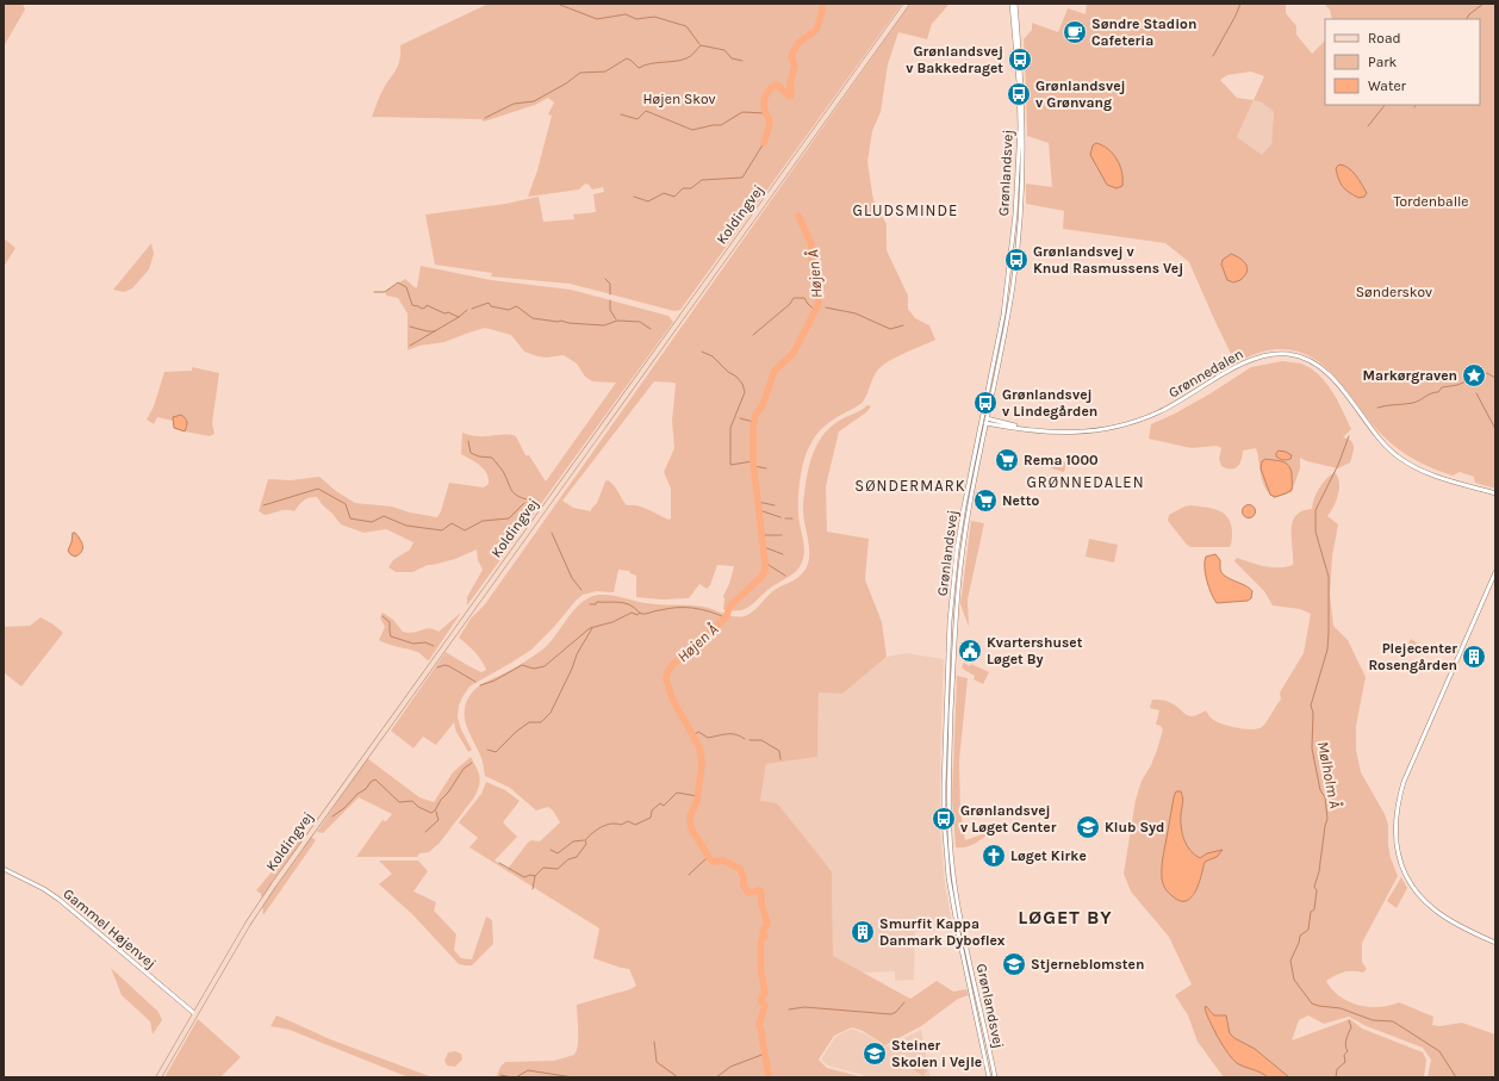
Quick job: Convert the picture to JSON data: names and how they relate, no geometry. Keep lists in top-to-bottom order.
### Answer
{
  "streets": {
    "main road": ["Koldingvej"],
    "street": ["Grønlandsvej", "Grønnedalen", "Gammel Højenvej"]
  },
  "crossings": [
    ["Grønlandsvej", "Grønnedalen"],
    ["Koldingvej", "Gammel Højenvej"]
  ],
  "districts": [
    "GLUDSMINDE",
    "GRØNNEDALEN",
    "SØNDERMARK",
    "LØGET BY"
  ],
  "water": ["Højen Å", "Mølholm Å"],
  "parks": ["Højen Skov", "Tordenballe", "Sønderskov"],
  "places": {
    "cafe": ["Søndre Stadion Cafeteria"],
    "bus stop": [
      "Grønlandsvej v Bakkedraget",
      "Grønlandsvej v Grønvang",
      "Grønlandsvej v Knud Rasmussens Vej",
      "Grønlandsvej v Lindegården",
      "Grønlandsvej v Løget Center"
    ],
    "place": ["Markørgraven"],
    "supermarket": ["Rema 1000", "Netto"],
    "public building": ["Kvartershuset Løget By"],
    "building": ["Plejecenter Rosengården", "Smurfit Kappa Danmark Dyboflex"],
    "school or university": ["Klub Syd", "Stjerneblomsten", "Steiner Skolen i Vejle"],
    "church": ["Løget Kirke"]
  },
  "legend": ["Road", "Park", "Water"]
}
